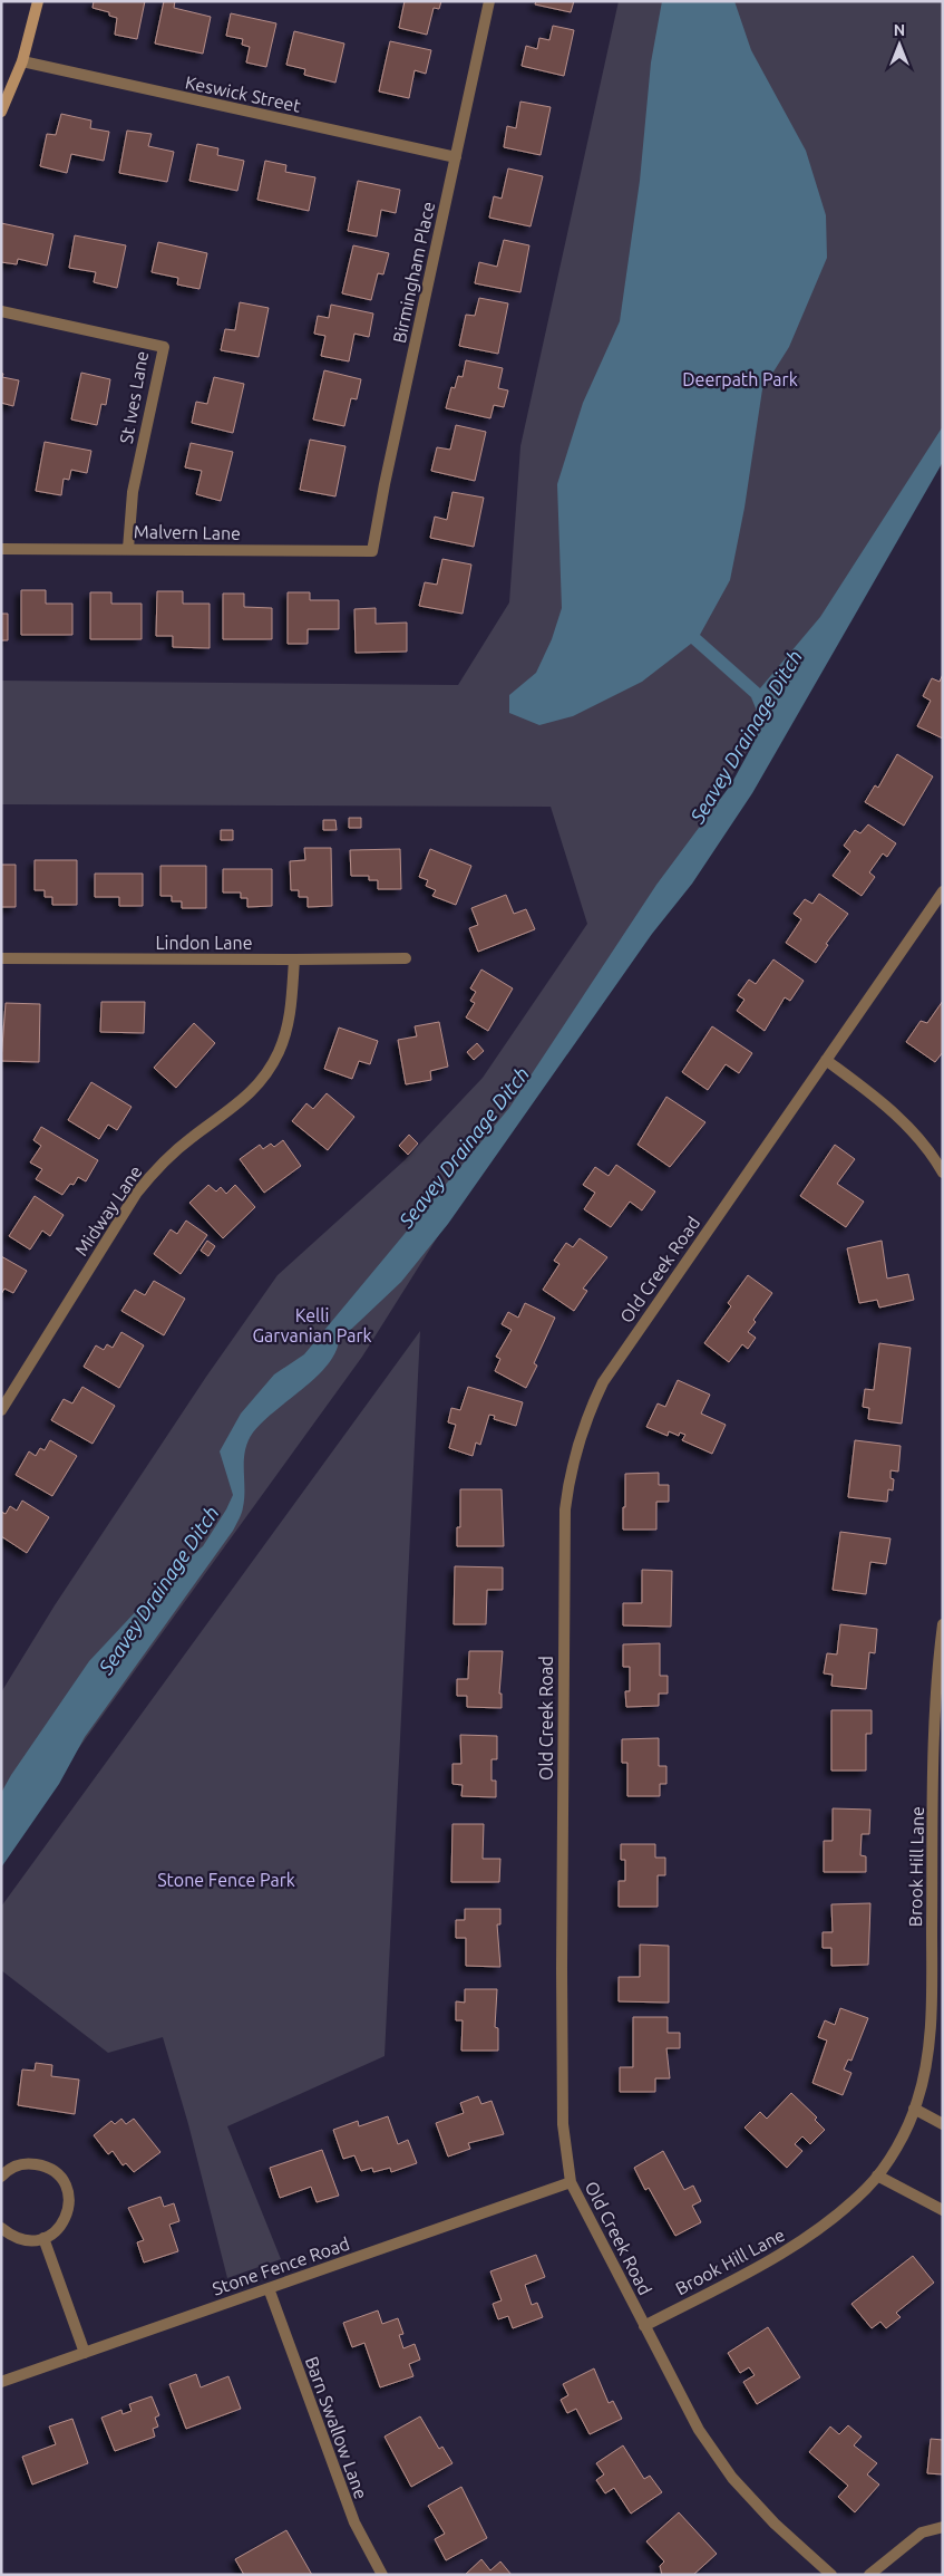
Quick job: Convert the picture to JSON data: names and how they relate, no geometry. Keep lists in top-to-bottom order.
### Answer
{
  "streets": {
    "street": [
      "Keswick Street",
      "Birmingham Place",
      "St Ives Lane",
      "Malvern Lane",
      "Lindon Lane",
      "Midway Lane",
      "Old Creek Road",
      "Brook Hill Lane",
      "Stone Fence Road",
      "Barn Swallow Lane"
    ]
  },
  "crossings": [
    ["Keswick Street", "Birmingham Place"],
    ["Birmingham Place", "Malvern Lane"],
    ["St Ives Lane", "Malvern Lane"],
    ["Lindon Lane", "Midway Lane"],
    ["Old Creek Road", "Brook Hill Lane"],
    ["Old Creek Road", "Stone Fence Road"],
    ["Stone Fence Road", "Barn Swallow Lane"]
  ],
  "water": ["Seavey Drainage Ditch"],
  "parks": ["Deerpath Park", "Kelli Garvanian Park", "Stone Fence Park"],
  "north": "top"
}
